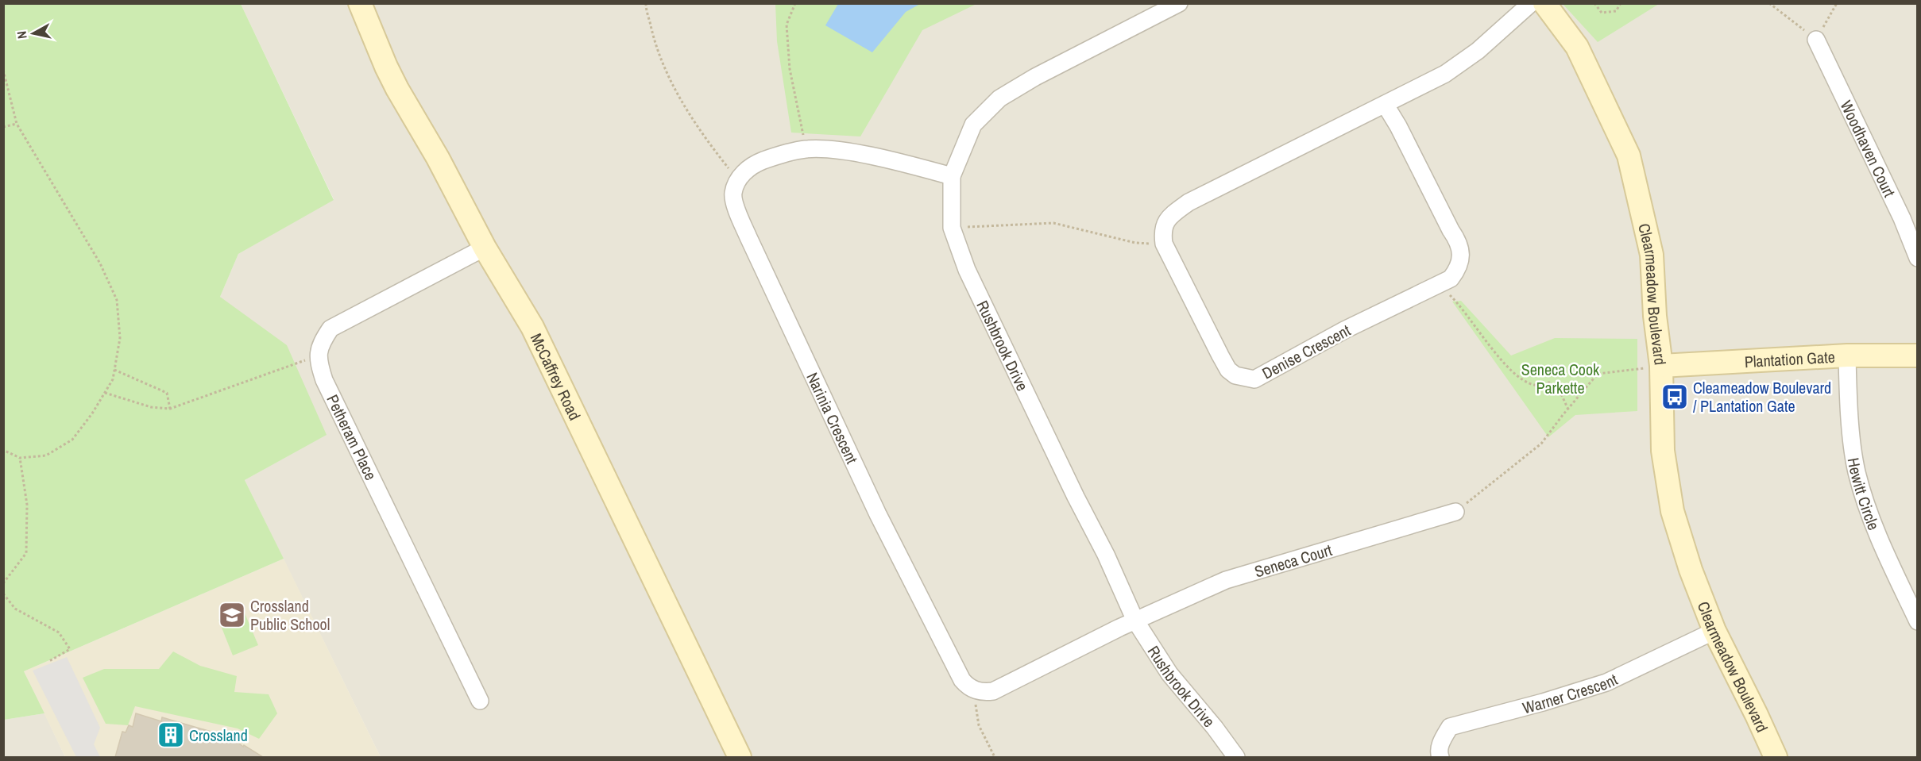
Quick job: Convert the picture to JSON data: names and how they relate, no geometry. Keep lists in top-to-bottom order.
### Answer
{
  "streets": {
    "street": [
      "Woodhaven Court",
      "Clearmeadow Boulevard",
      "Rushbrook Drive",
      "Denise Crescent",
      "Plantation Gate",
      "McCaffrey Road",
      "Narinia Crescent",
      "Petheram Place",
      "Hewitt Circle",
      "Seneca Court",
      "Warner Crescent"
    ]
  },
  "crossings": [
    ["Clearmeadow Boulevard", "Plantation Gate"],
    ["Clearmeadow Boulevard", "Warner Crescent"],
    ["Rushbrook Drive", "Seneca Court"],
    ["Plantation Gate", "Hewitt Circle"]
  ],
  "parks": ["Seneca Cook Parkette"],
  "places": {
    "bus stop": ["Cleameadow Boulevard / PLantation Gate"],
    "school or university": ["Crossland Public School"],
    "building": ["Crossland"]
  },
  "north": "left"
}
